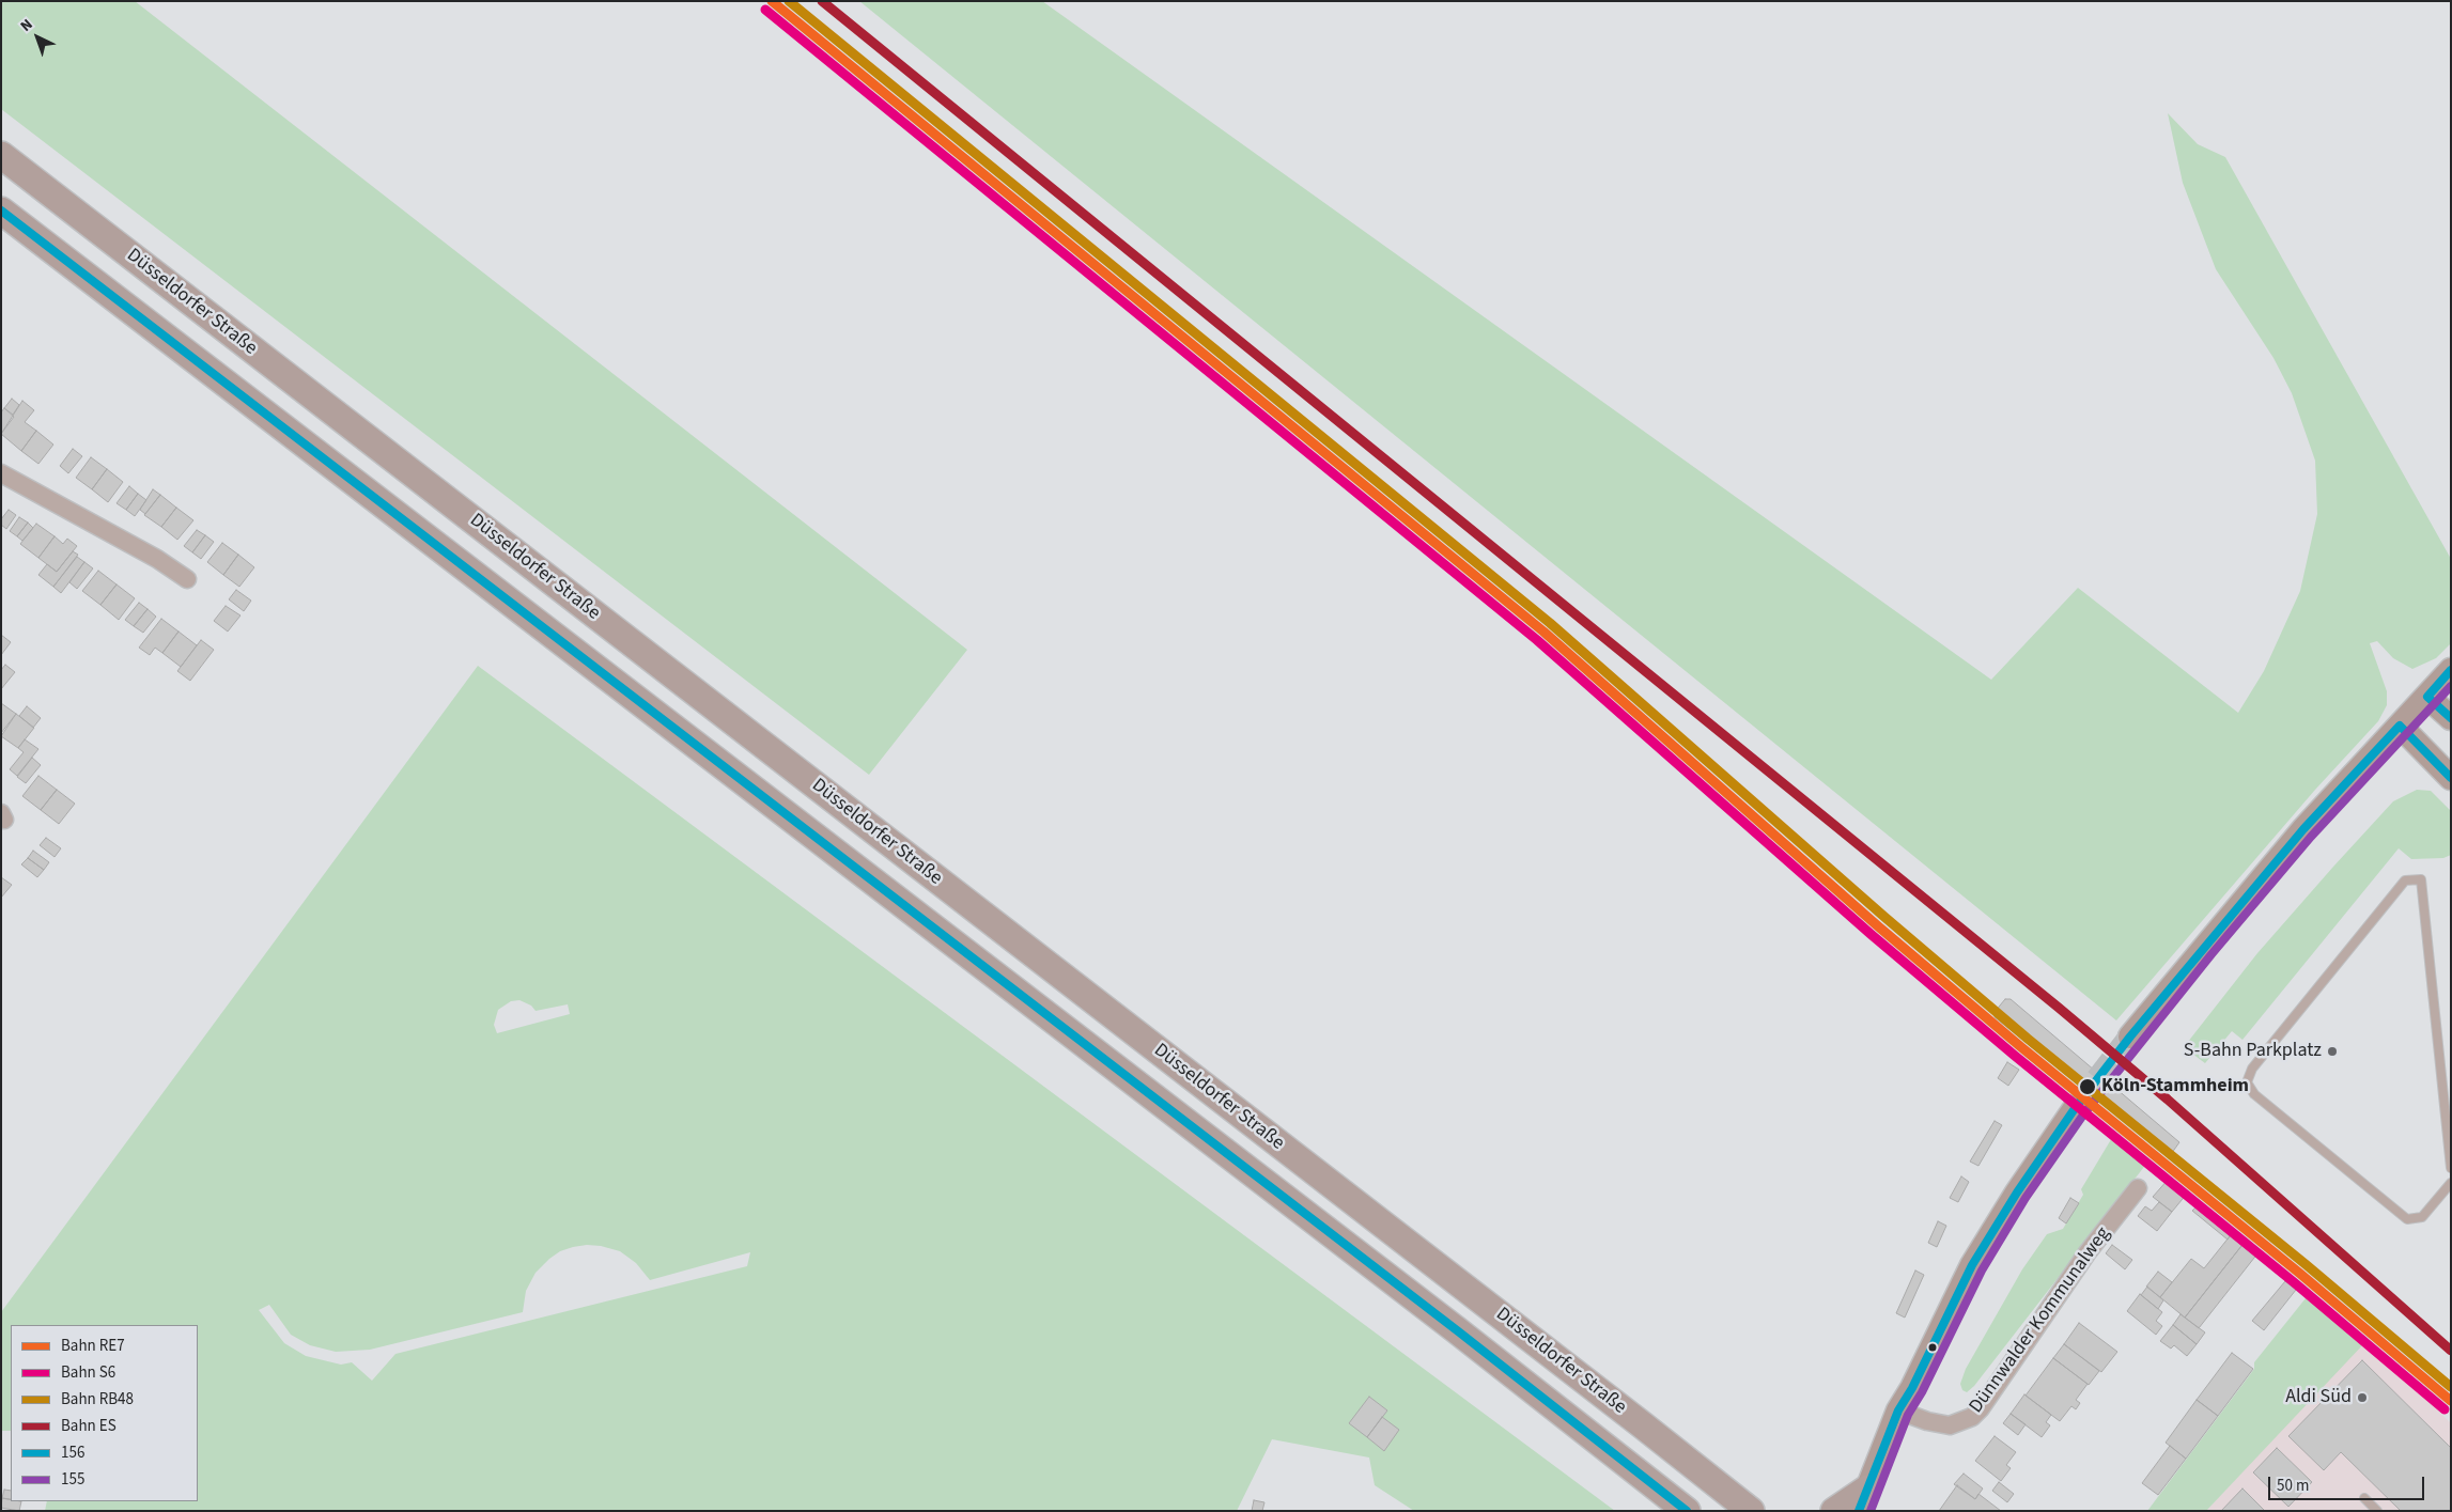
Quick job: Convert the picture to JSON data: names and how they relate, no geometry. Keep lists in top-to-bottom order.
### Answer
{
  "streets": {
    "main road": ["Düsseldorfer Straße"],
    "street": ["Dünnwalder Kommunalweg"]
  },
  "places": ["S-Bahn Parkplatz", "Köln-Stammheim", "Aldi Süd"],
  "lines": [
    "rail line RE7",
    "rail line RB48",
    "rail line ES",
    "rail line S6",
    "transit line 156",
    "transit line 155"
  ],
  "legend": [
    "Bahn RE7",
    "Bahn S6",
    "Bahn RB48",
    "Bahn ES",
    "156",
    "155"
  ],
  "scale_bar": "50 m",
  "north": "top left"
}
